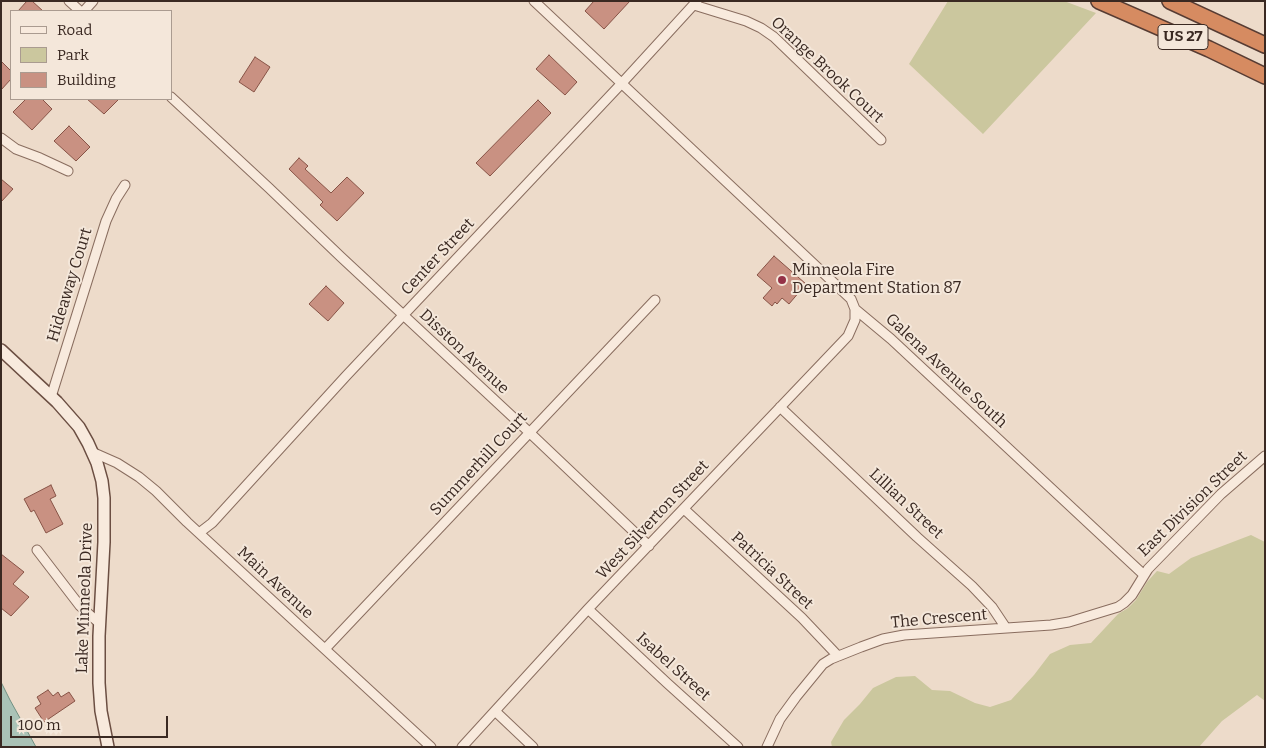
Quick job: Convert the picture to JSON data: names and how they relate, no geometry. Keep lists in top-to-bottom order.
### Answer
{
  "streets": {
    "highway": ["US 27"],
    "street": [
      "Orange Brook Court",
      "Center Street",
      "Hideaway Court",
      "Disston Avenue",
      "Galena Avenue South",
      "Summerhill Court",
      "Lillian Street",
      "East Division Street",
      "West Silverton Street",
      "Patricia Street",
      "Main Avenue",
      "Lake Minneola Drive",
      "The Crescent",
      "Isabel Street"
    ]
  },
  "crossings": [
    ["Orange Brook Court", "Center Street"],
    ["Center Street", "Disston Avenue"],
    ["Center Street", "Galena Avenue South"],
    ["Center Street", "Main Avenue"],
    ["Hideaway Court", "Lake Minneola Drive"],
    ["Disston Avenue", "Summerhill Court"],
    ["Disston Avenue", "West Silverton Street"],
    ["Galena Avenue South", "East Division Street"],
    ["Galena Avenue South", "West Silverton Street"],
    ["Galena Avenue South", "The Crescent"],
    ["Summerhill Court", "Main Avenue"],
    ["Lillian Street", "West Silverton Street"],
    ["Lillian Street", "The Crescent"],
    ["East Division Street", "The Crescent"],
    ["West Silverton Street", "Patricia Street"],
    ["West Silverton Street", "Isabel Street"],
    ["Patricia Street", "The Crescent"],
    ["Main Avenue", "Lake Minneola Drive"]
  ],
  "places": ["Minneola Fire Department Station 87"],
  "legend": ["Road", "Park", "Building"],
  "scale_bar": "100 m"
}
